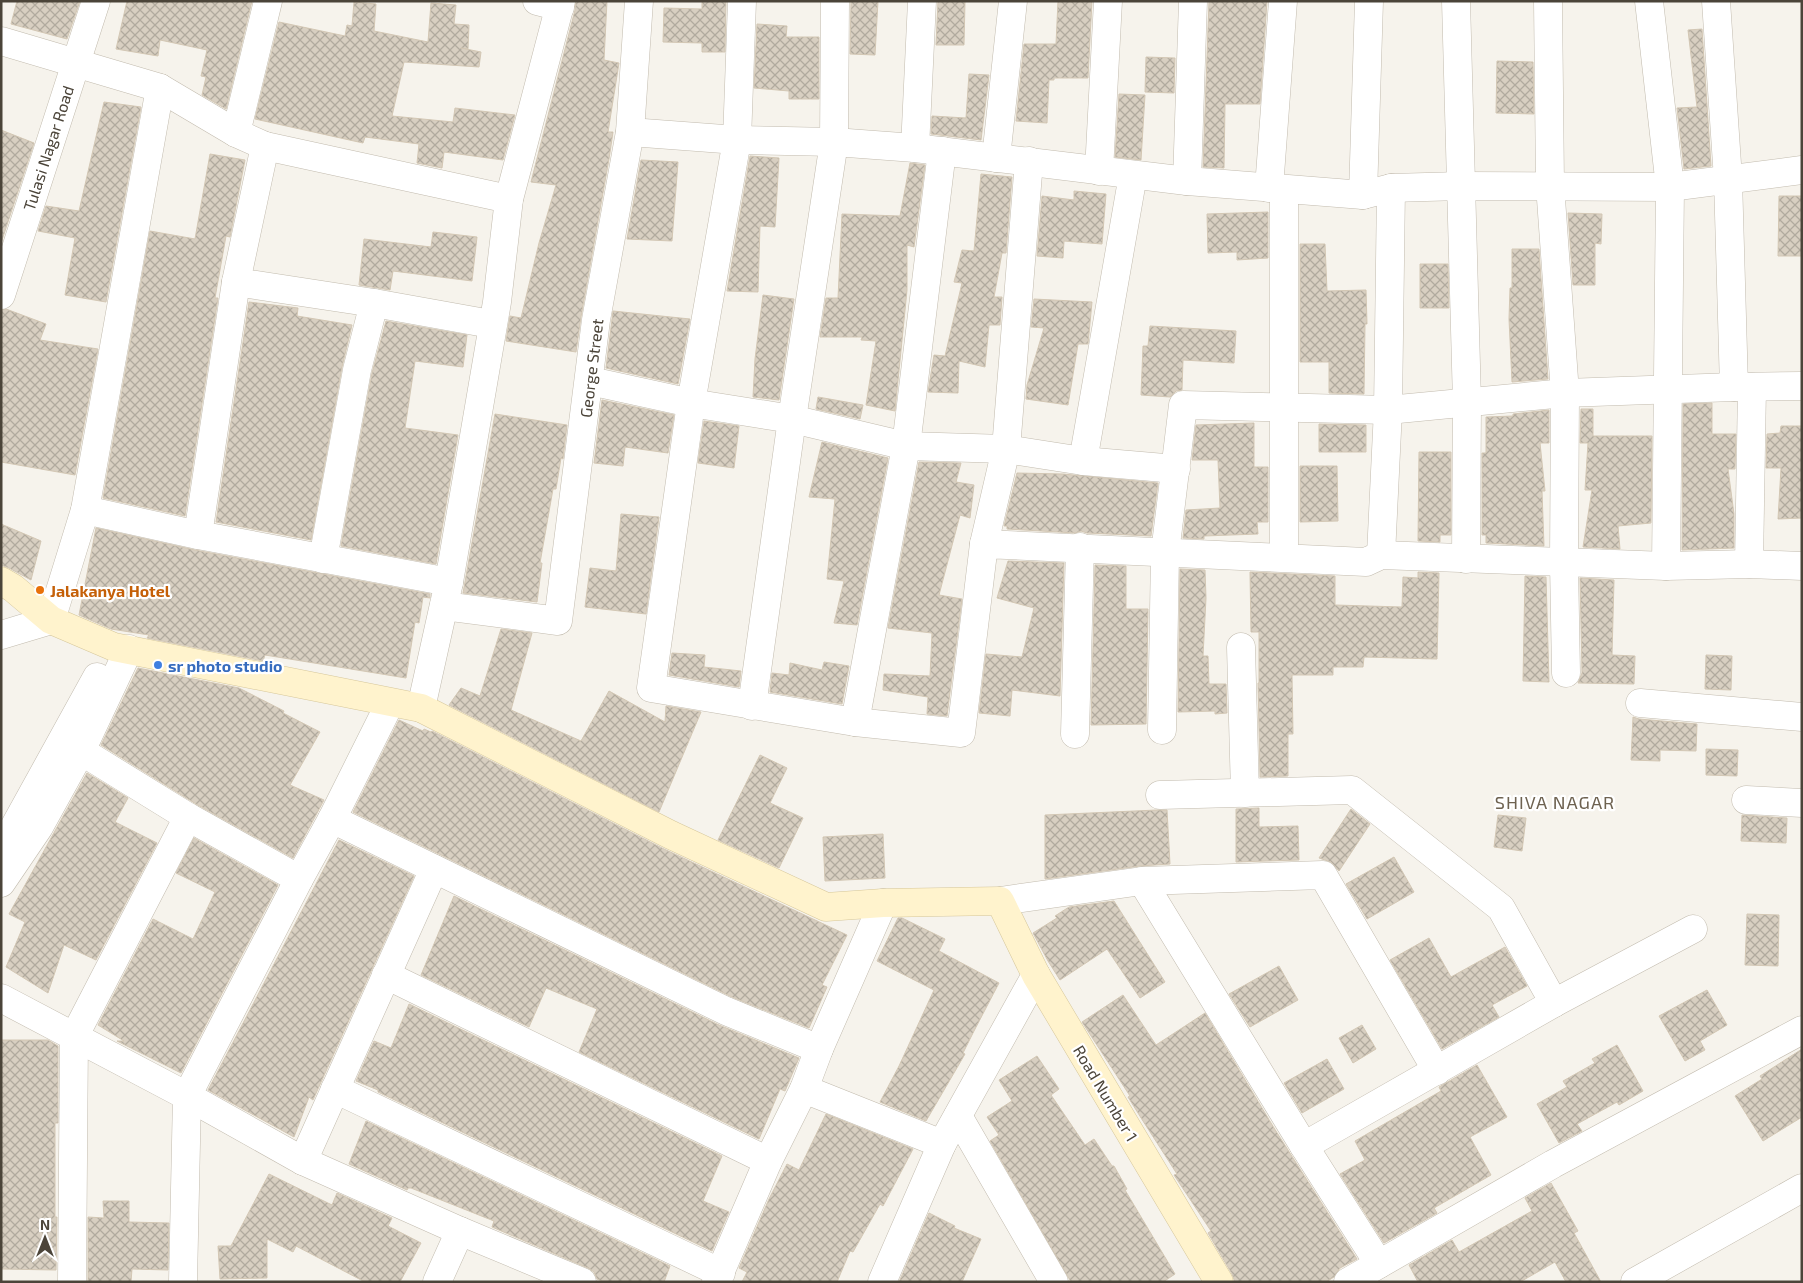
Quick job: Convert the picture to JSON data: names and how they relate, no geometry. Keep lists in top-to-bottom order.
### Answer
{
  "streets": {
    "street": ["Tulasi Nagar Road", "George Street", "Road Number 1"]
  },
  "districts": ["SHIVA NAGAR"],
  "places": ["Jalakanya Hotel", "sr photo studio"],
  "north": "top"
}
